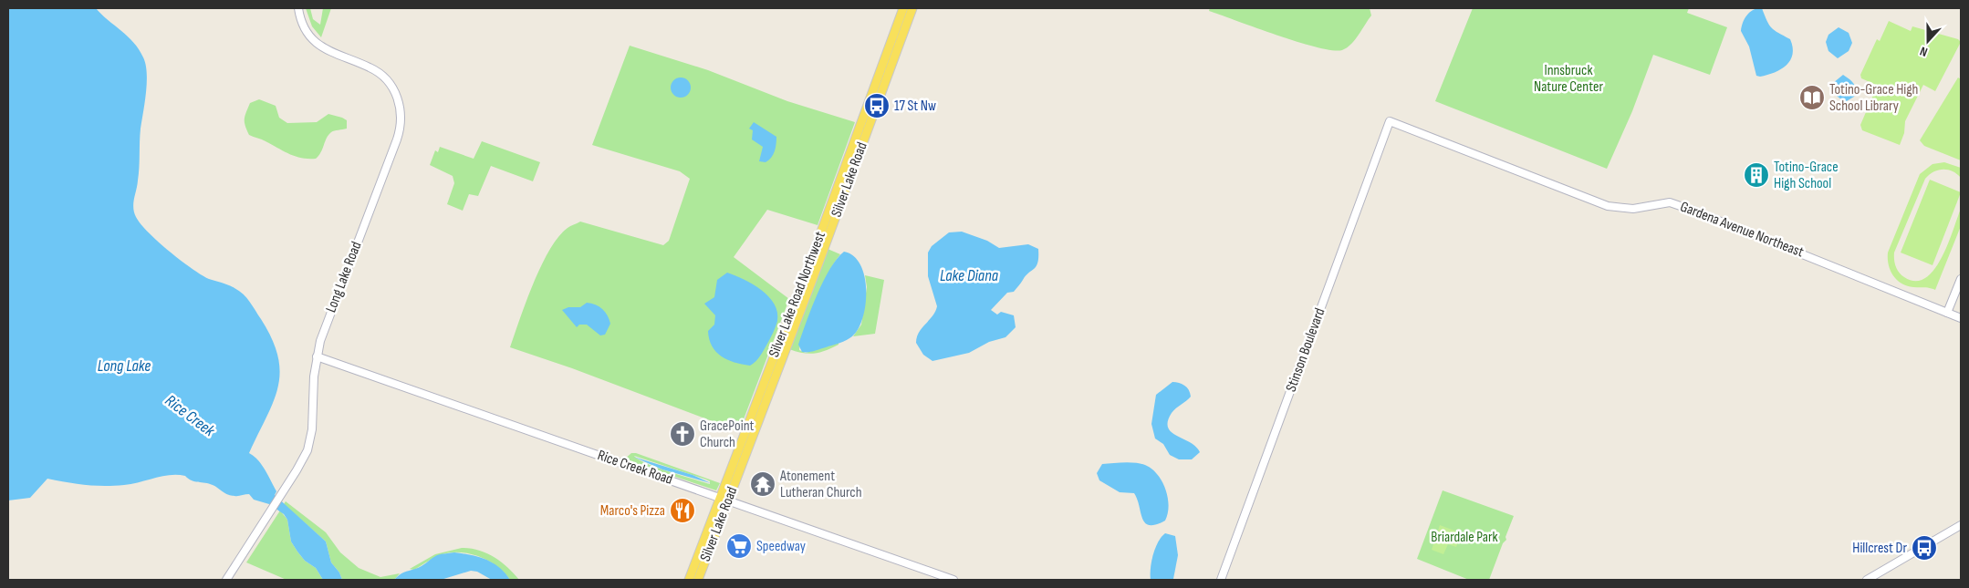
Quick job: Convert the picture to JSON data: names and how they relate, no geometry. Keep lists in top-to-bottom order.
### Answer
{
  "streets": {
    "main road": ["Silver Lake Road", "Silver Lake Road Northwest"],
    "street": [
      "Gardena Avenue Northeast",
      "Long Lake Road",
      "Stinson Boulevard",
      "Rice Creek Road"
    ]
  },
  "crossings": [
    ["Silver Lake Road", "Rice Creek Road"],
    ["Gardena Avenue Northeast", "Stinson Boulevard"],
    ["Long Lake Road", "Rice Creek Road"],
    ["Silver Lake Road Northwest", "Rice Creek Road"]
  ],
  "water": ["Lake Diana", "Long Lake", "Rice Creek"],
  "parks": ["Innsbruck Nature Center", "Briardale Park"],
  "places": {
    "library": ["Totino-Grace High School Library"],
    "bus stop": ["17 St Nw", "Hillcrest Dr"],
    "building": ["Totino-Grace High School"],
    "church": ["GracePoint Church"],
    "temple": ["Atonement Lutheran Church"],
    "restaurant": ["Marco's Pizza"],
    "supermarket": ["Speedway"]
  },
  "north": "bottom"
}
